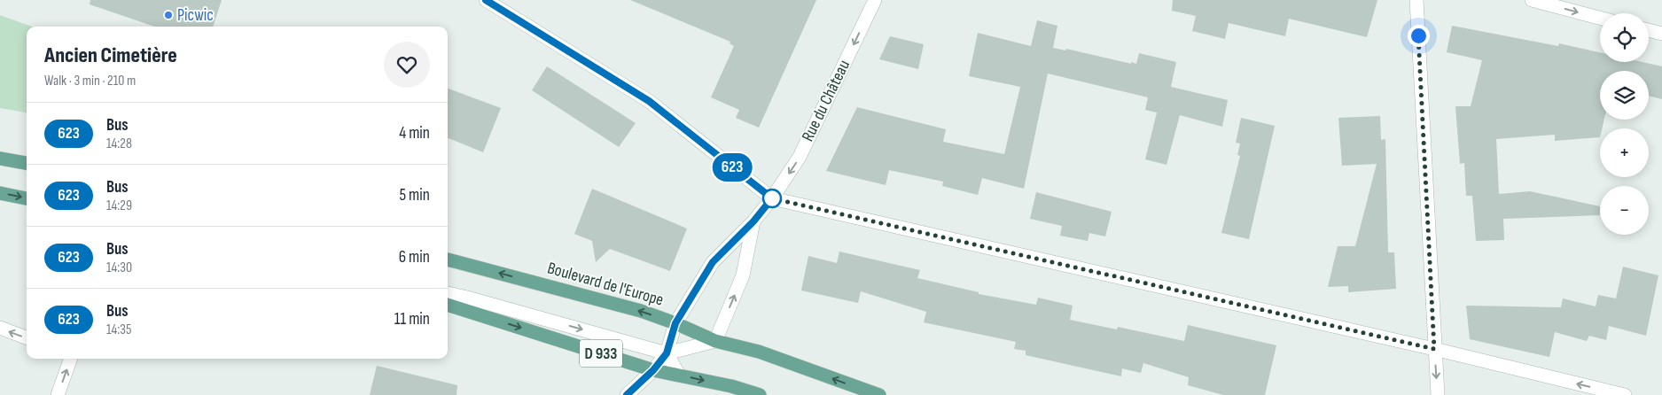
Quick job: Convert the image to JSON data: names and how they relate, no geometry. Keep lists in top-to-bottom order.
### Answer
{
  "streets": {
    "main road": ["Boulevard de l'Europe", "D 933"],
    "street": ["Rue du Château"]
  },
  "crossings": [
    ["Rue du Château", "Boulevard de l'Europe"]
  ],
  "one_way": ["Rue du Château"],
  "places": ["Picwic"],
  "lines": ["bus line 623"],
  "page": {
    "on_map": "623",
    "map_buttons": ["+", "−"],
    "heading": ["Ancien Cimetière", "Walk · 3 min · 210 m"],
    "list": [
      {
        "mark": "623",
        "name": "Bus",
        "note": "14:28",
        "value": "4 min"
      },
      {
        "mark": "623",
        "name": "Bus",
        "note": "14:29",
        "value": "5 min"
      },
      {
        "mark": "623",
        "name": "Bus",
        "note": "14:30",
        "value": "6 min"
      },
      {
        "mark": "623",
        "name": "Bus",
        "note": "14:35",
        "value": "11 min"
      }
    ]
  }
}
